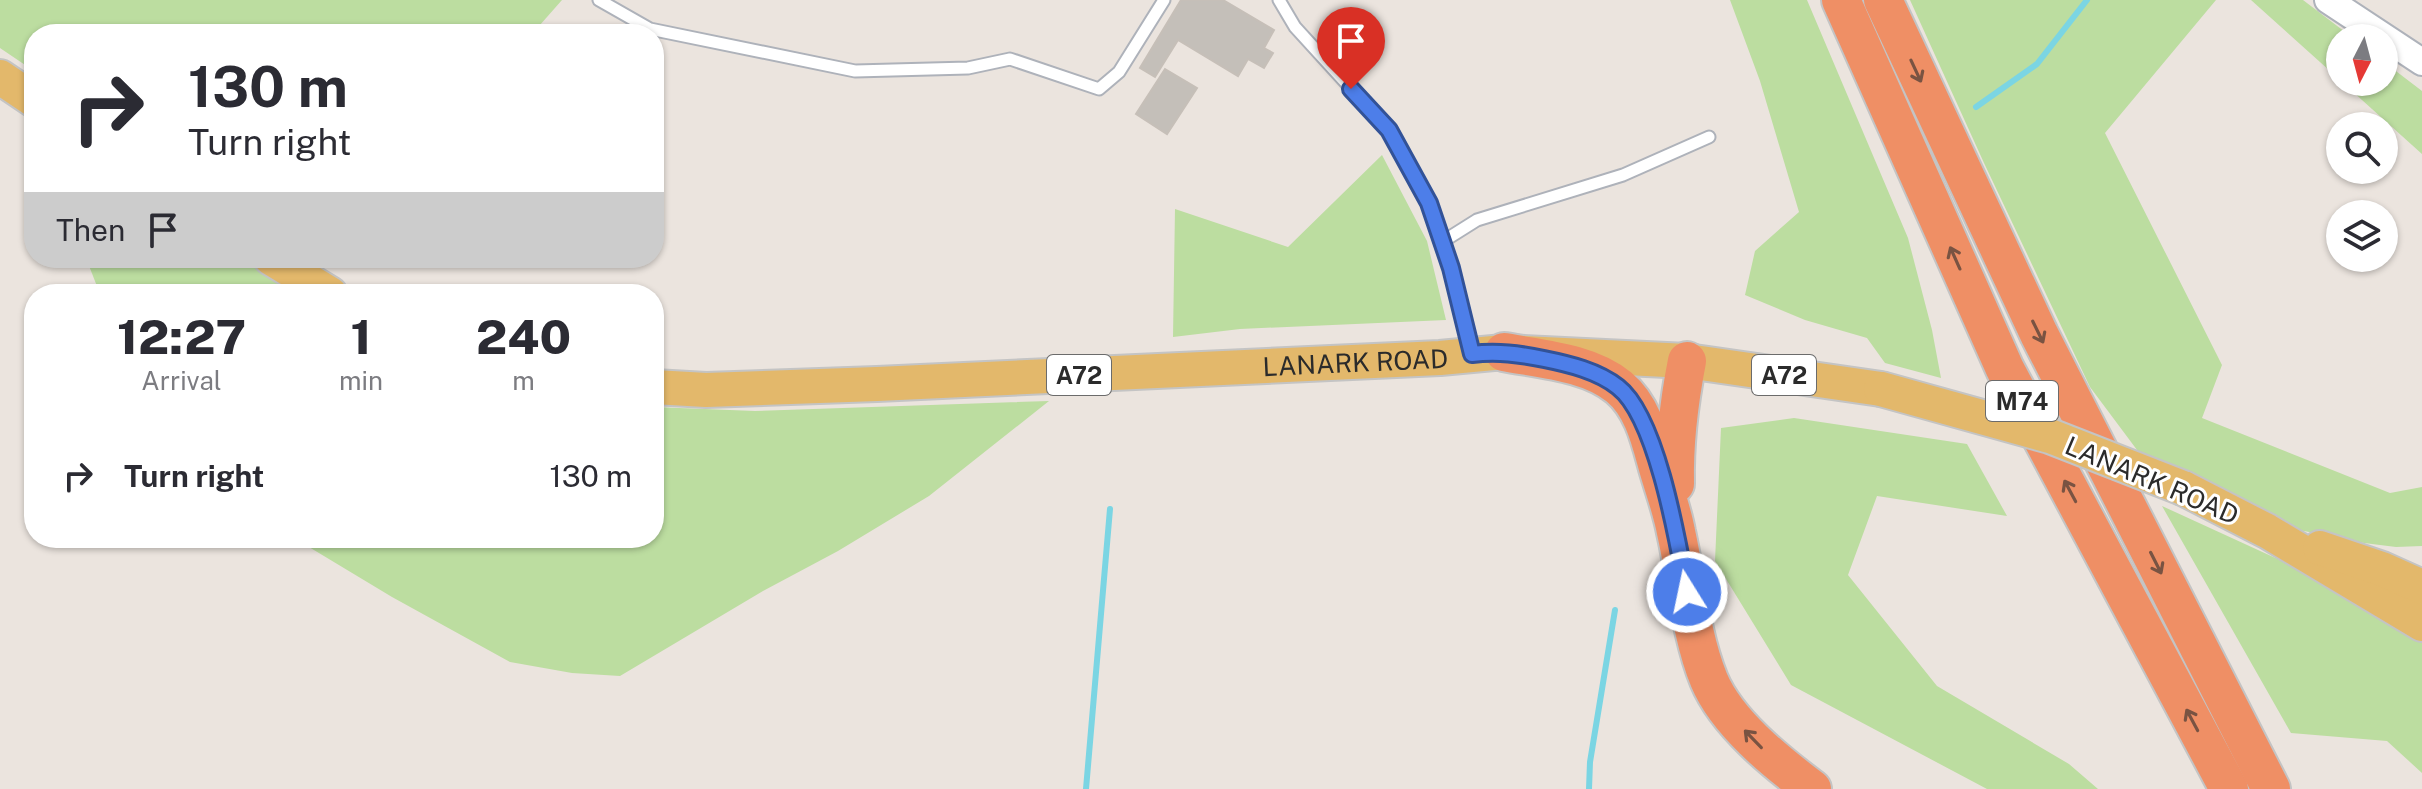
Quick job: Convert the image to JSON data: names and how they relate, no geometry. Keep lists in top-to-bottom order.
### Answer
{
  "streets": {
    "highway": ["M74"],
    "main road": ["LANARK ROAD", "A72"]
  },
  "north": "bottom",
  "page": {
    "turn": ["130 m", "Turn right"],
    "then": "Then",
    "eta": [
      "12:27",
      "Arrival",
      "1",
      "min",
      "240",
      "m"
    ],
    "list": [
      {
        "name": "Turn right",
        "value": "130 m"
      }
    ]
  }
}
